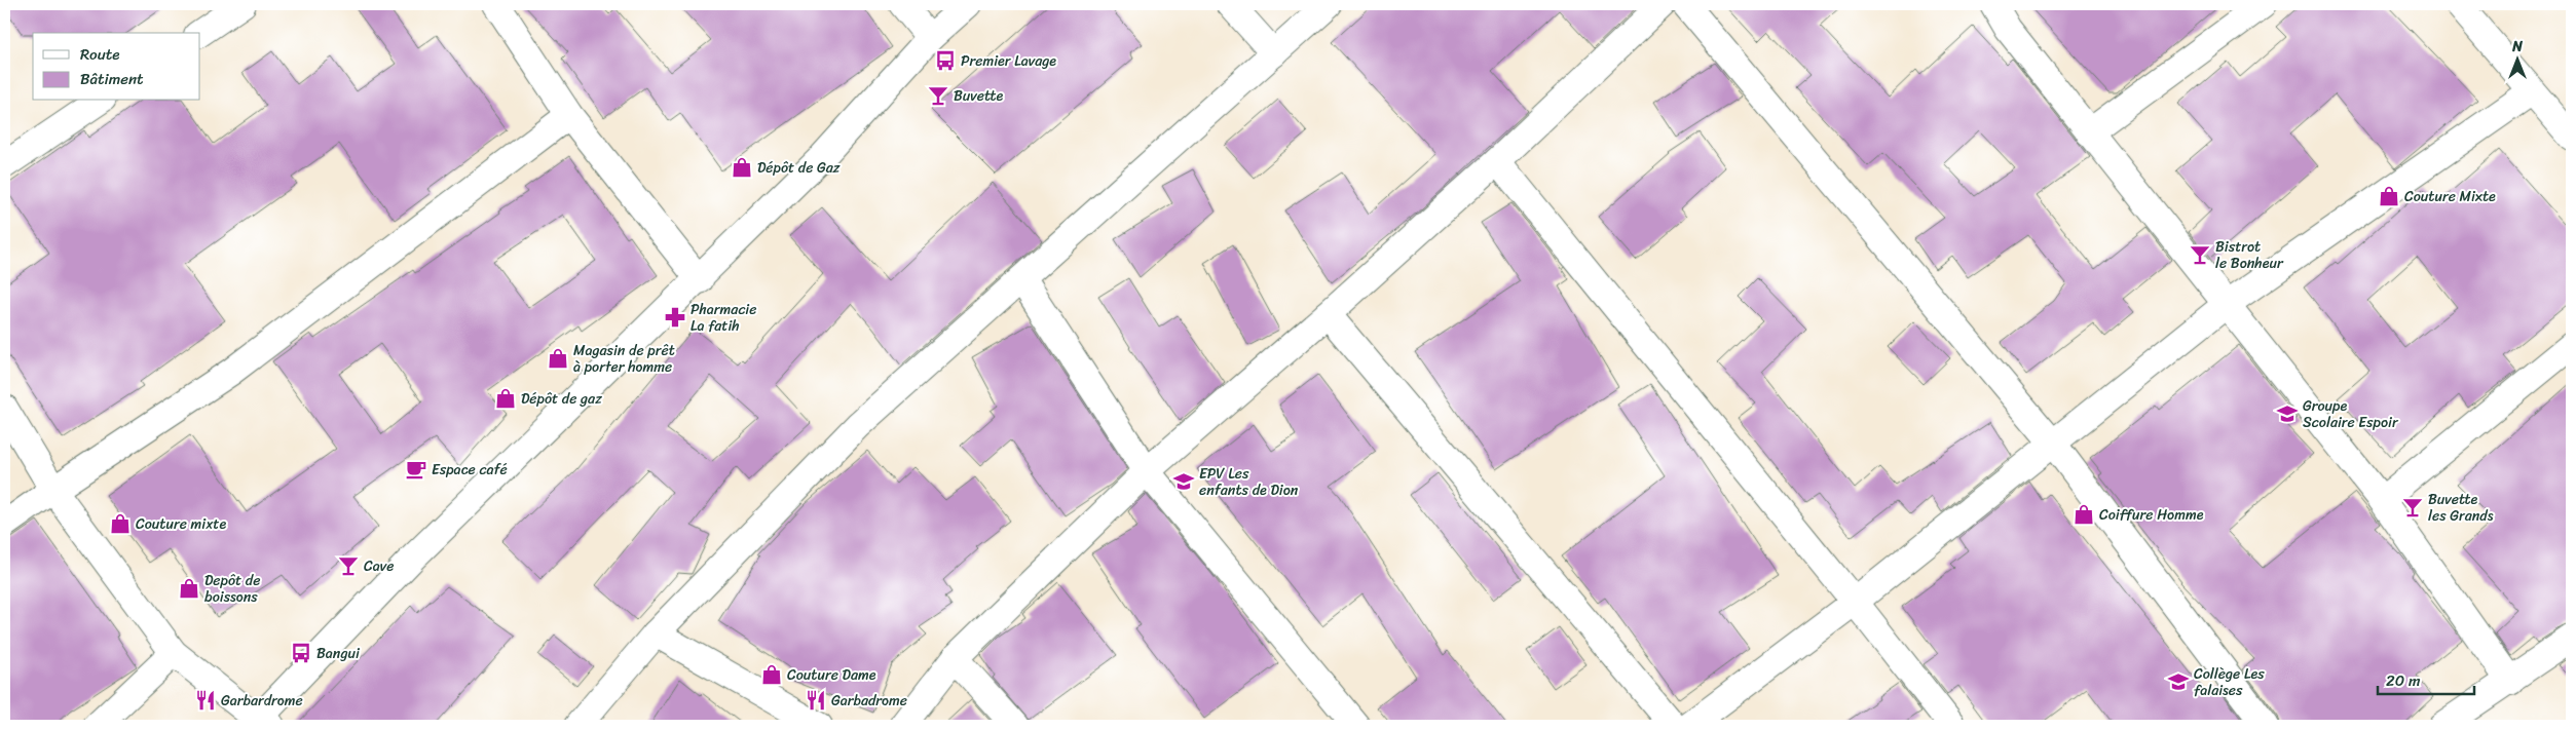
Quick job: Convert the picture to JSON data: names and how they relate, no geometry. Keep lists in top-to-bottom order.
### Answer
{
  "places": {
    "bus stop": ["Premier Lavage", "Bangui"],
    "bar": [
      "Buvette",
      "Bistrot le Bonheur",
      "Buvette les Grands",
      "Cave"
    ],
    "shop": [
      "Dépôt de Gaz",
      "Couture Mixte",
      "Magasin de prêt à porter homme",
      "Dépôt de gaz",
      "Coiffure Homme",
      "Couture mixte",
      "Depôt de boissons",
      "Couture Dame"
    ],
    "pharmacy": ["Pharmacie La fatih"],
    "school or university": ["Groupe Scolaire Espoir", "EPV Les enfants de Dion", "Collège Les falaises"],
    "cafe": ["Espace café"],
    "restaurant": ["Garbardrome", "Garbadrome"]
  },
  "legend": ["Route", "Bâtiment"],
  "scale_bar": "20 m",
  "north": "top"
}
